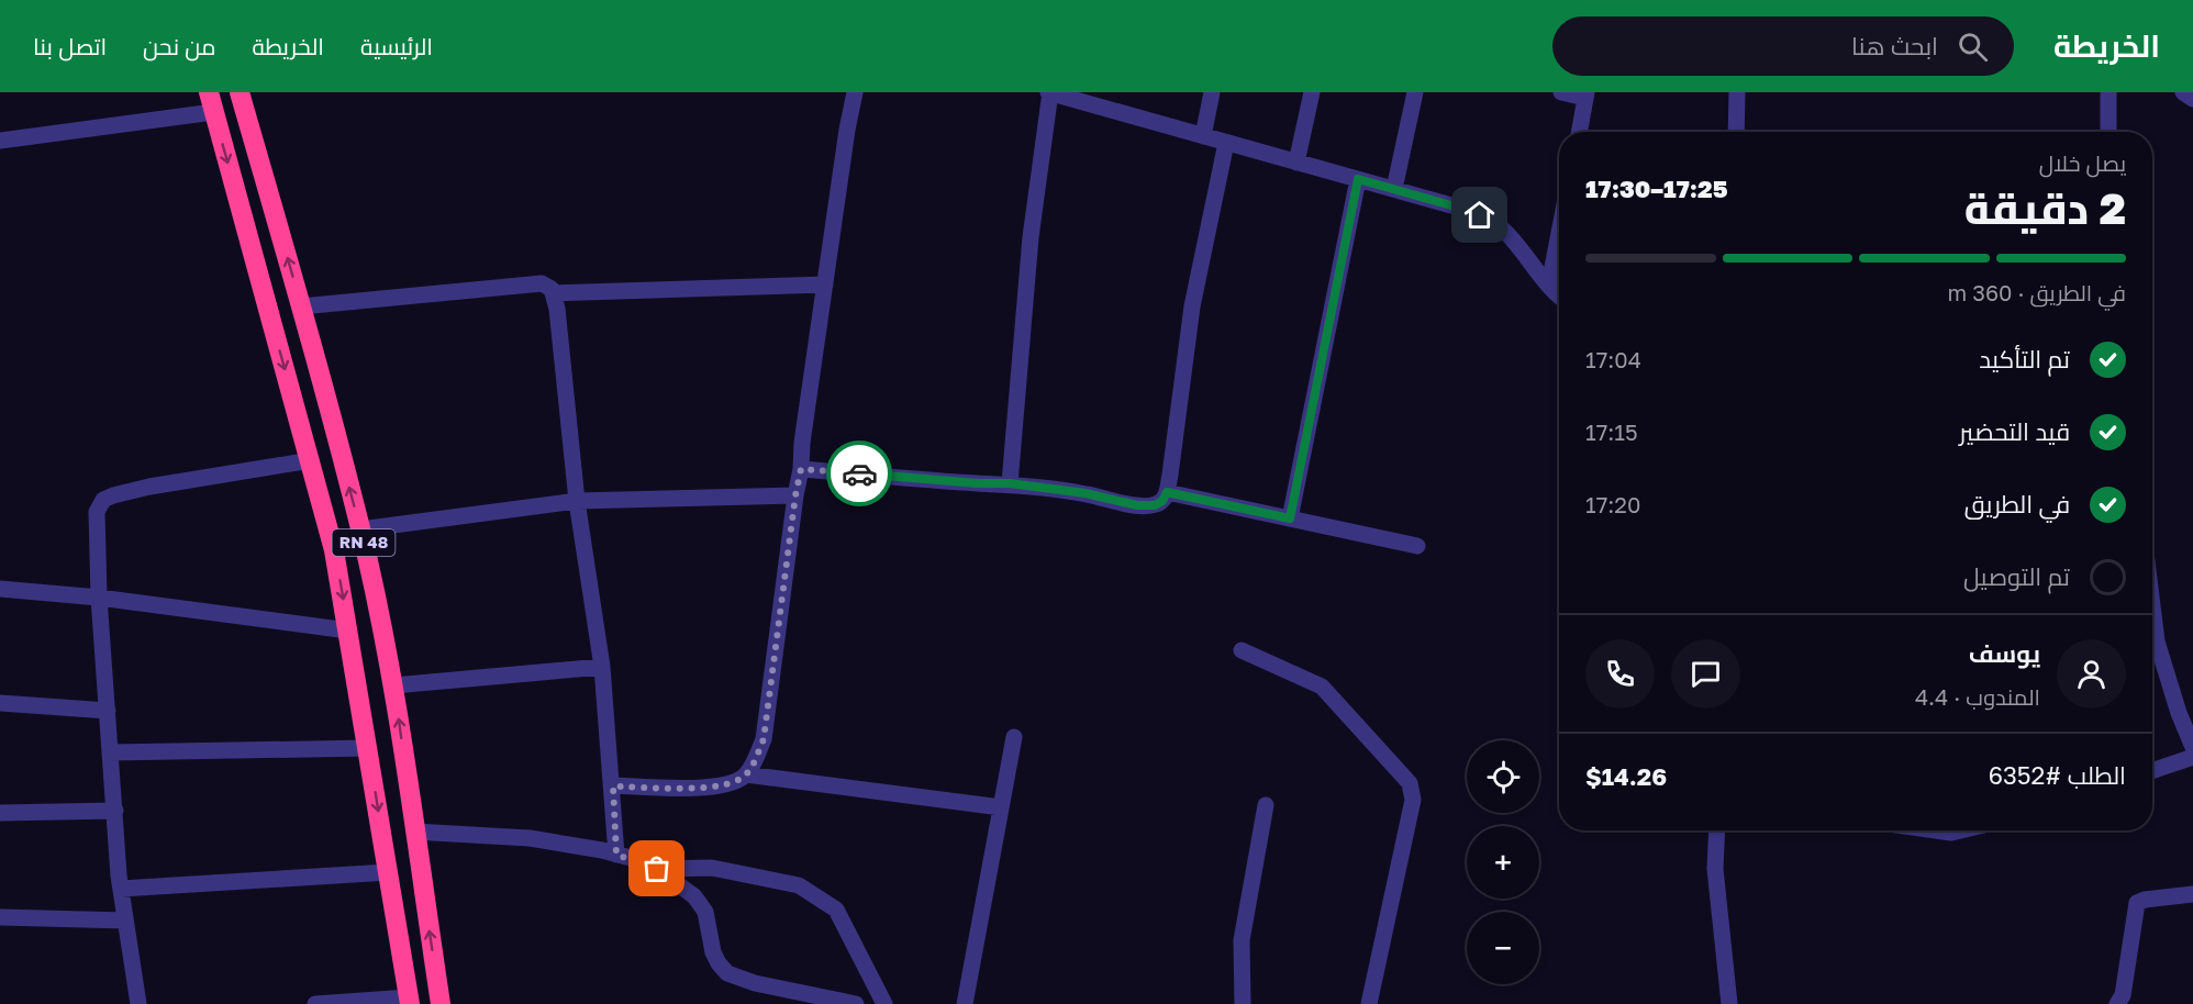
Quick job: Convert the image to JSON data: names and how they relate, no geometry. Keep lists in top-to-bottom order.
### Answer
{
  "streets": {
    "highway": ["RN 48"]
  },
  "page": {
    "header": "الخريطة",
    "search": "ابحث هنا",
    "nav": [
      "الرئيسية",
      "الخريطة",
      "من نحن",
      "اتصل بنا"
    ],
    "heading": ["2 دقيقة", "يصل خلال", "17:25–17:30"],
    "panel": [
      "يوسف",
      "المندوب · 4.4",
      "الطلب #6352",
      "$14.26"
    ],
    "bar": "في الطريق · 360 m",
    "list": [
      ["تم التأكيد", "17:04"],
      ["قيد التحضير", "17:15"],
      ["في الطريق", "17:20"],
      "تم التوصيل"
    ],
    "map_buttons": ["+", "−"]
  }
}
